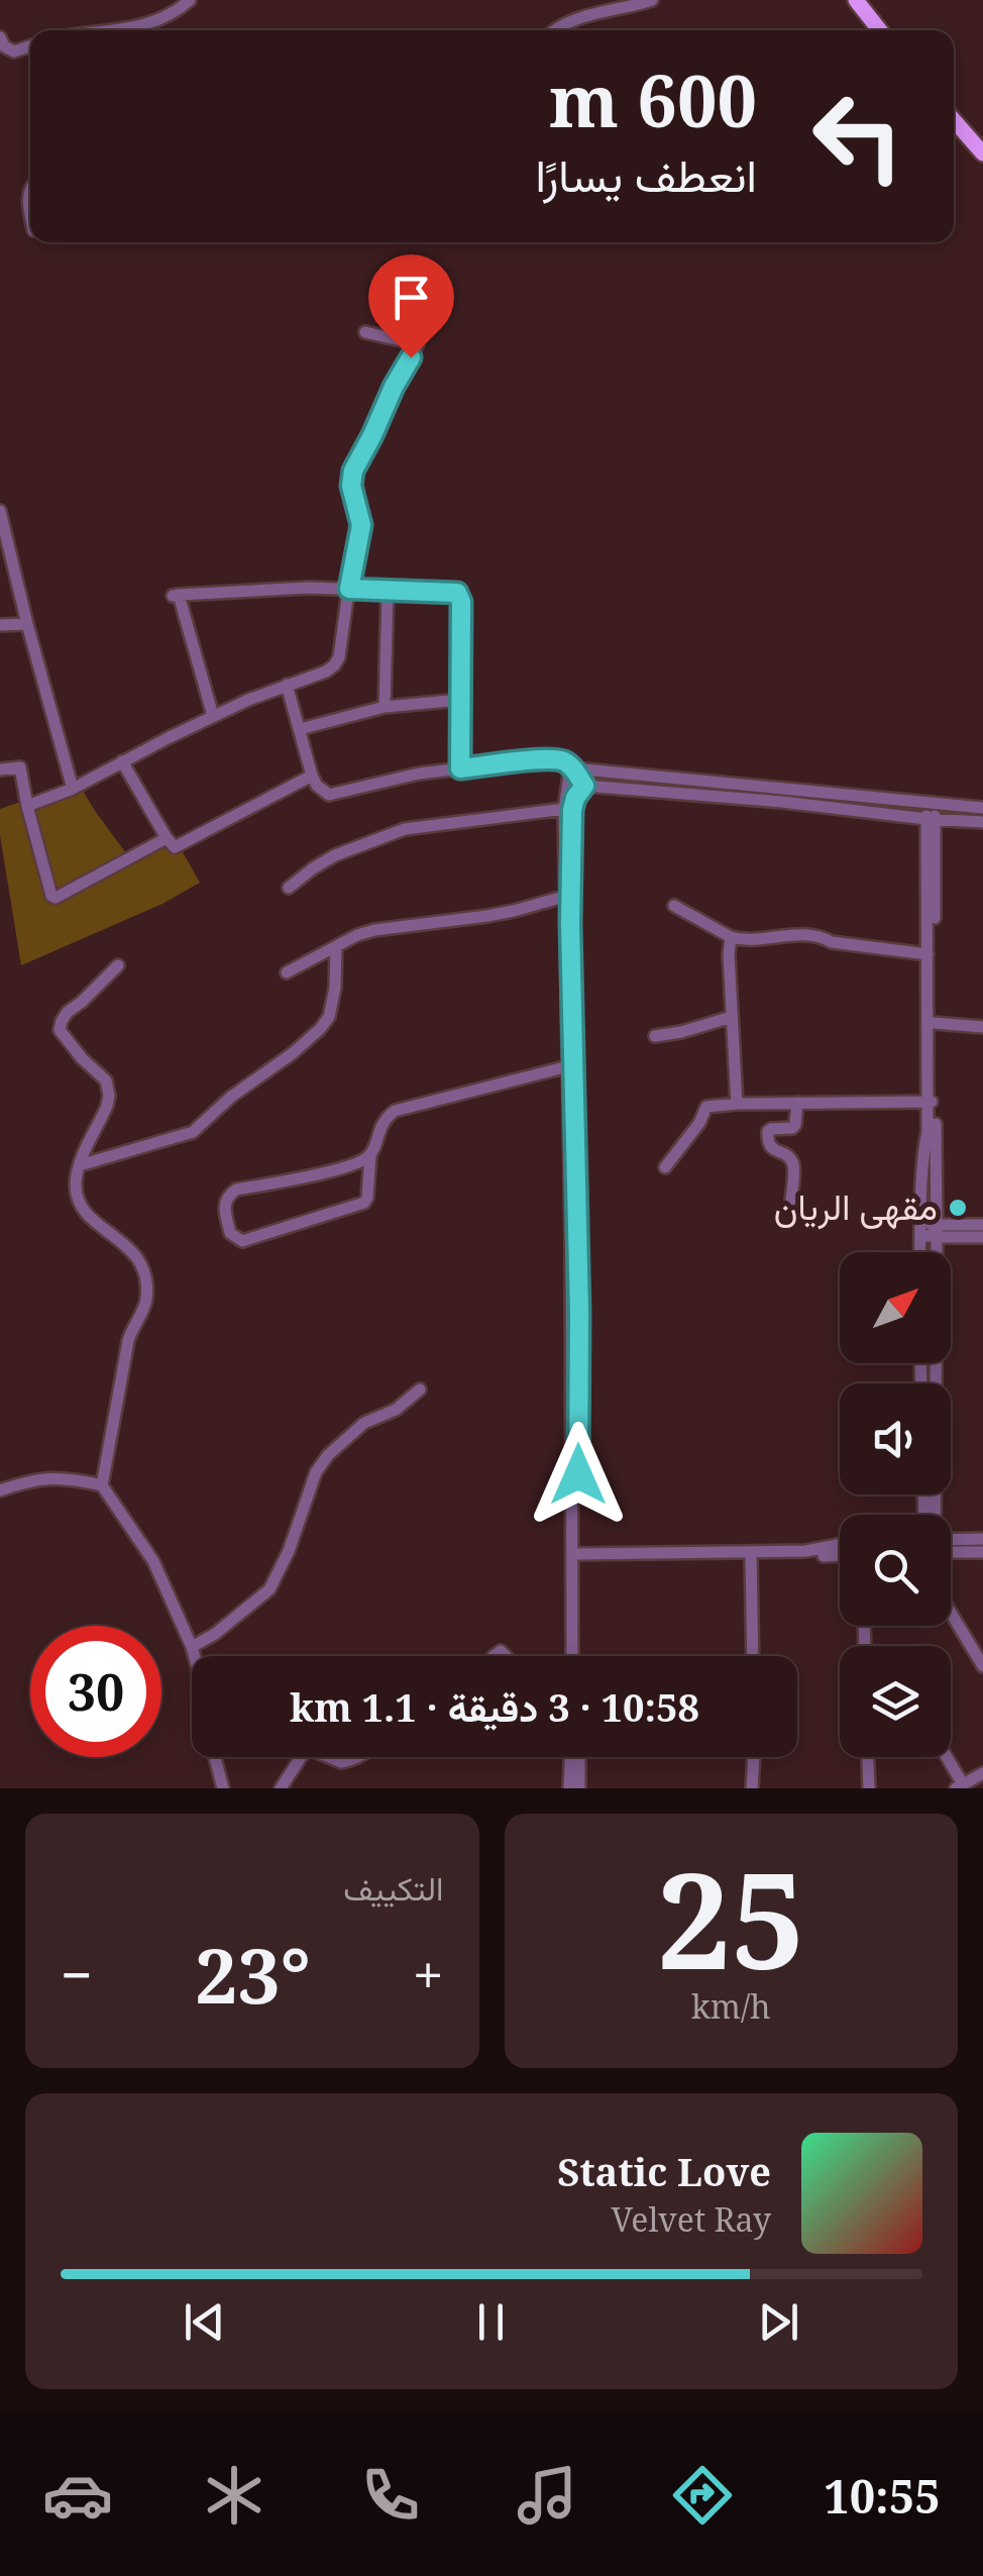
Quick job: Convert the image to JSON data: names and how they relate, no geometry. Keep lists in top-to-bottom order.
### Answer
{
  "places": ["مقهى الريان"],
  "north": "top right",
  "page": {
    "turn": ["600 m", "انعطف يسارًا"],
    "limit": "30",
    "trip": "10:58 · 3 دقيقة · 1.1 km",
    "tile": [
      ["25", "km/h"],
      "التكييف"
    ],
    "heat": ["−", "23°", "+"],
    "song": ["Static Love", "Velvet Ray"],
    "tabs": "10:55"
  }
}
